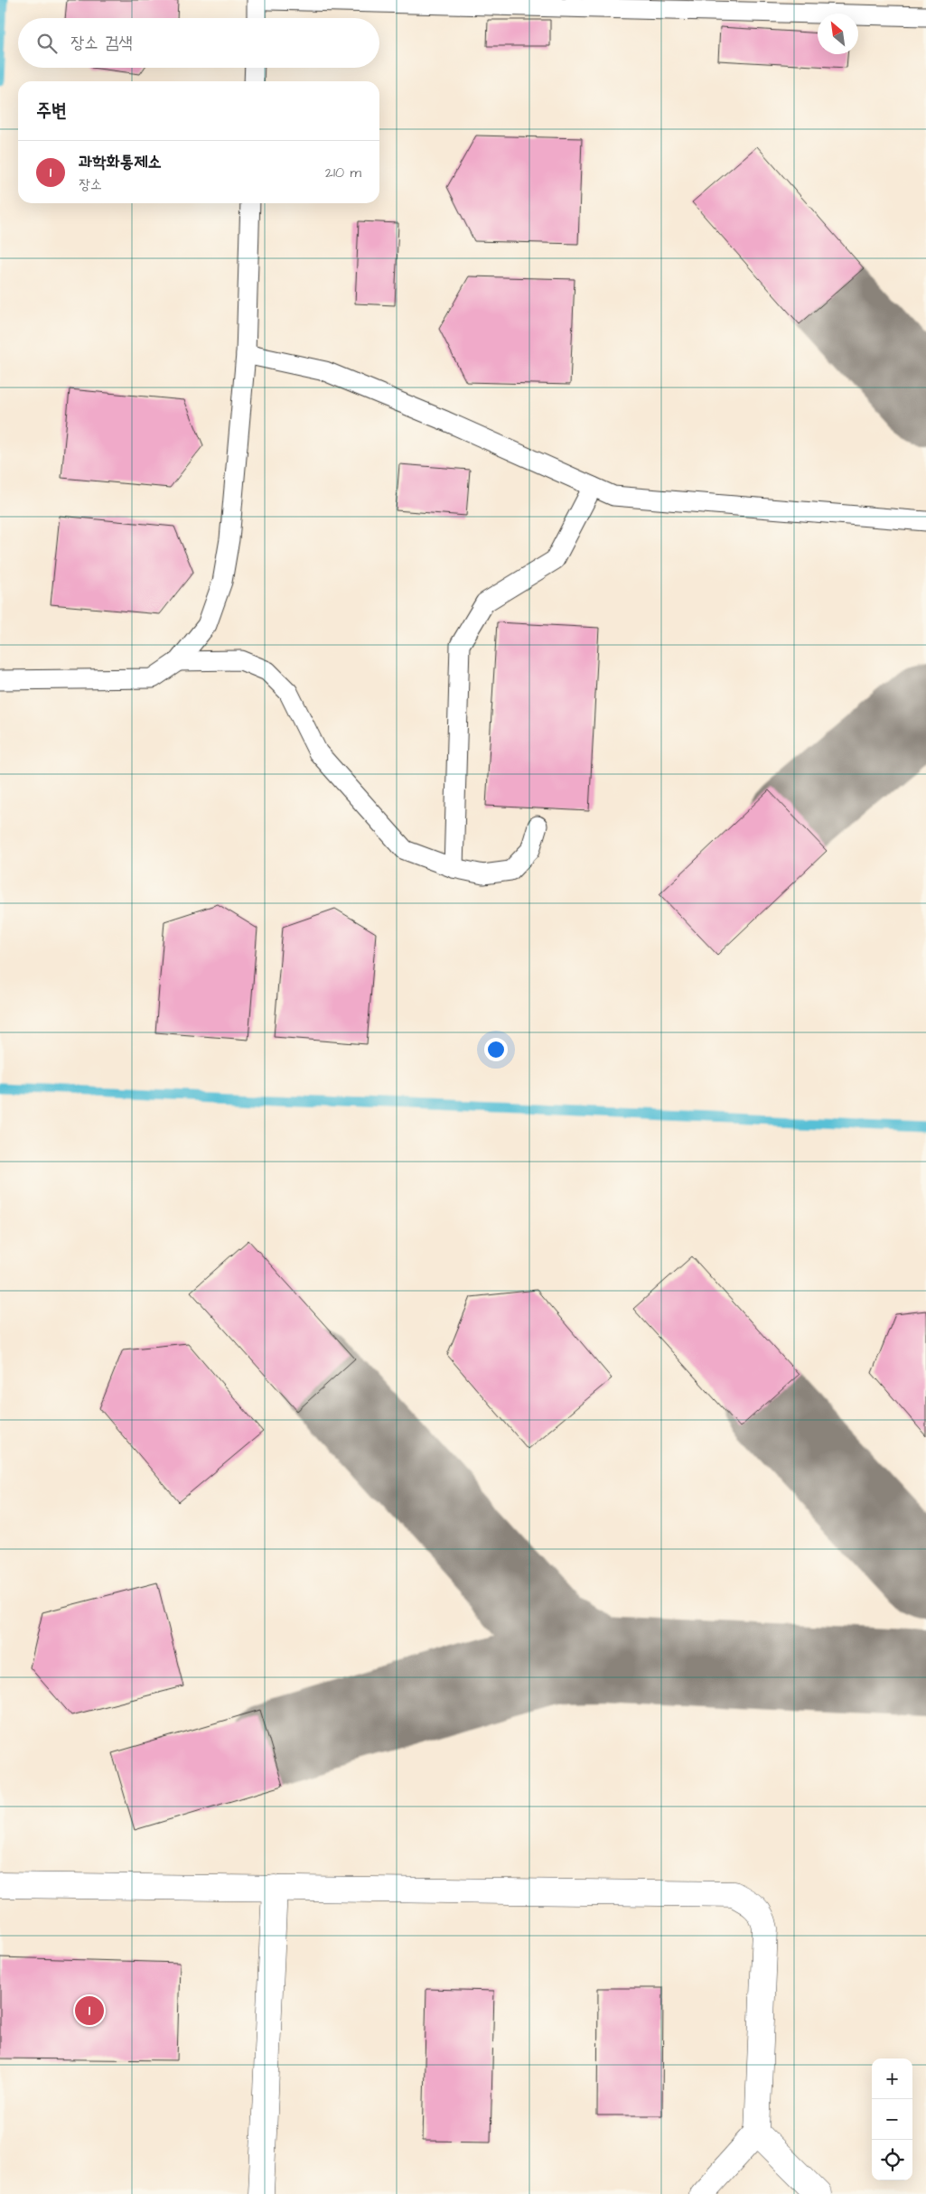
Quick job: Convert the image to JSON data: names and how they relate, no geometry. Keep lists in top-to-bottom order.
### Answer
{
  "north": "top left",
  "page": {
    "search": "장소 검색",
    "heading": "주변",
    "list": [
      {
        "mark": "1",
        "name": "과학화통제소",
        "note": "장소",
        "value": "210 m"
      }
    ],
    "pins": "1",
    "map_buttons": ["+", "−"]
  }
}
